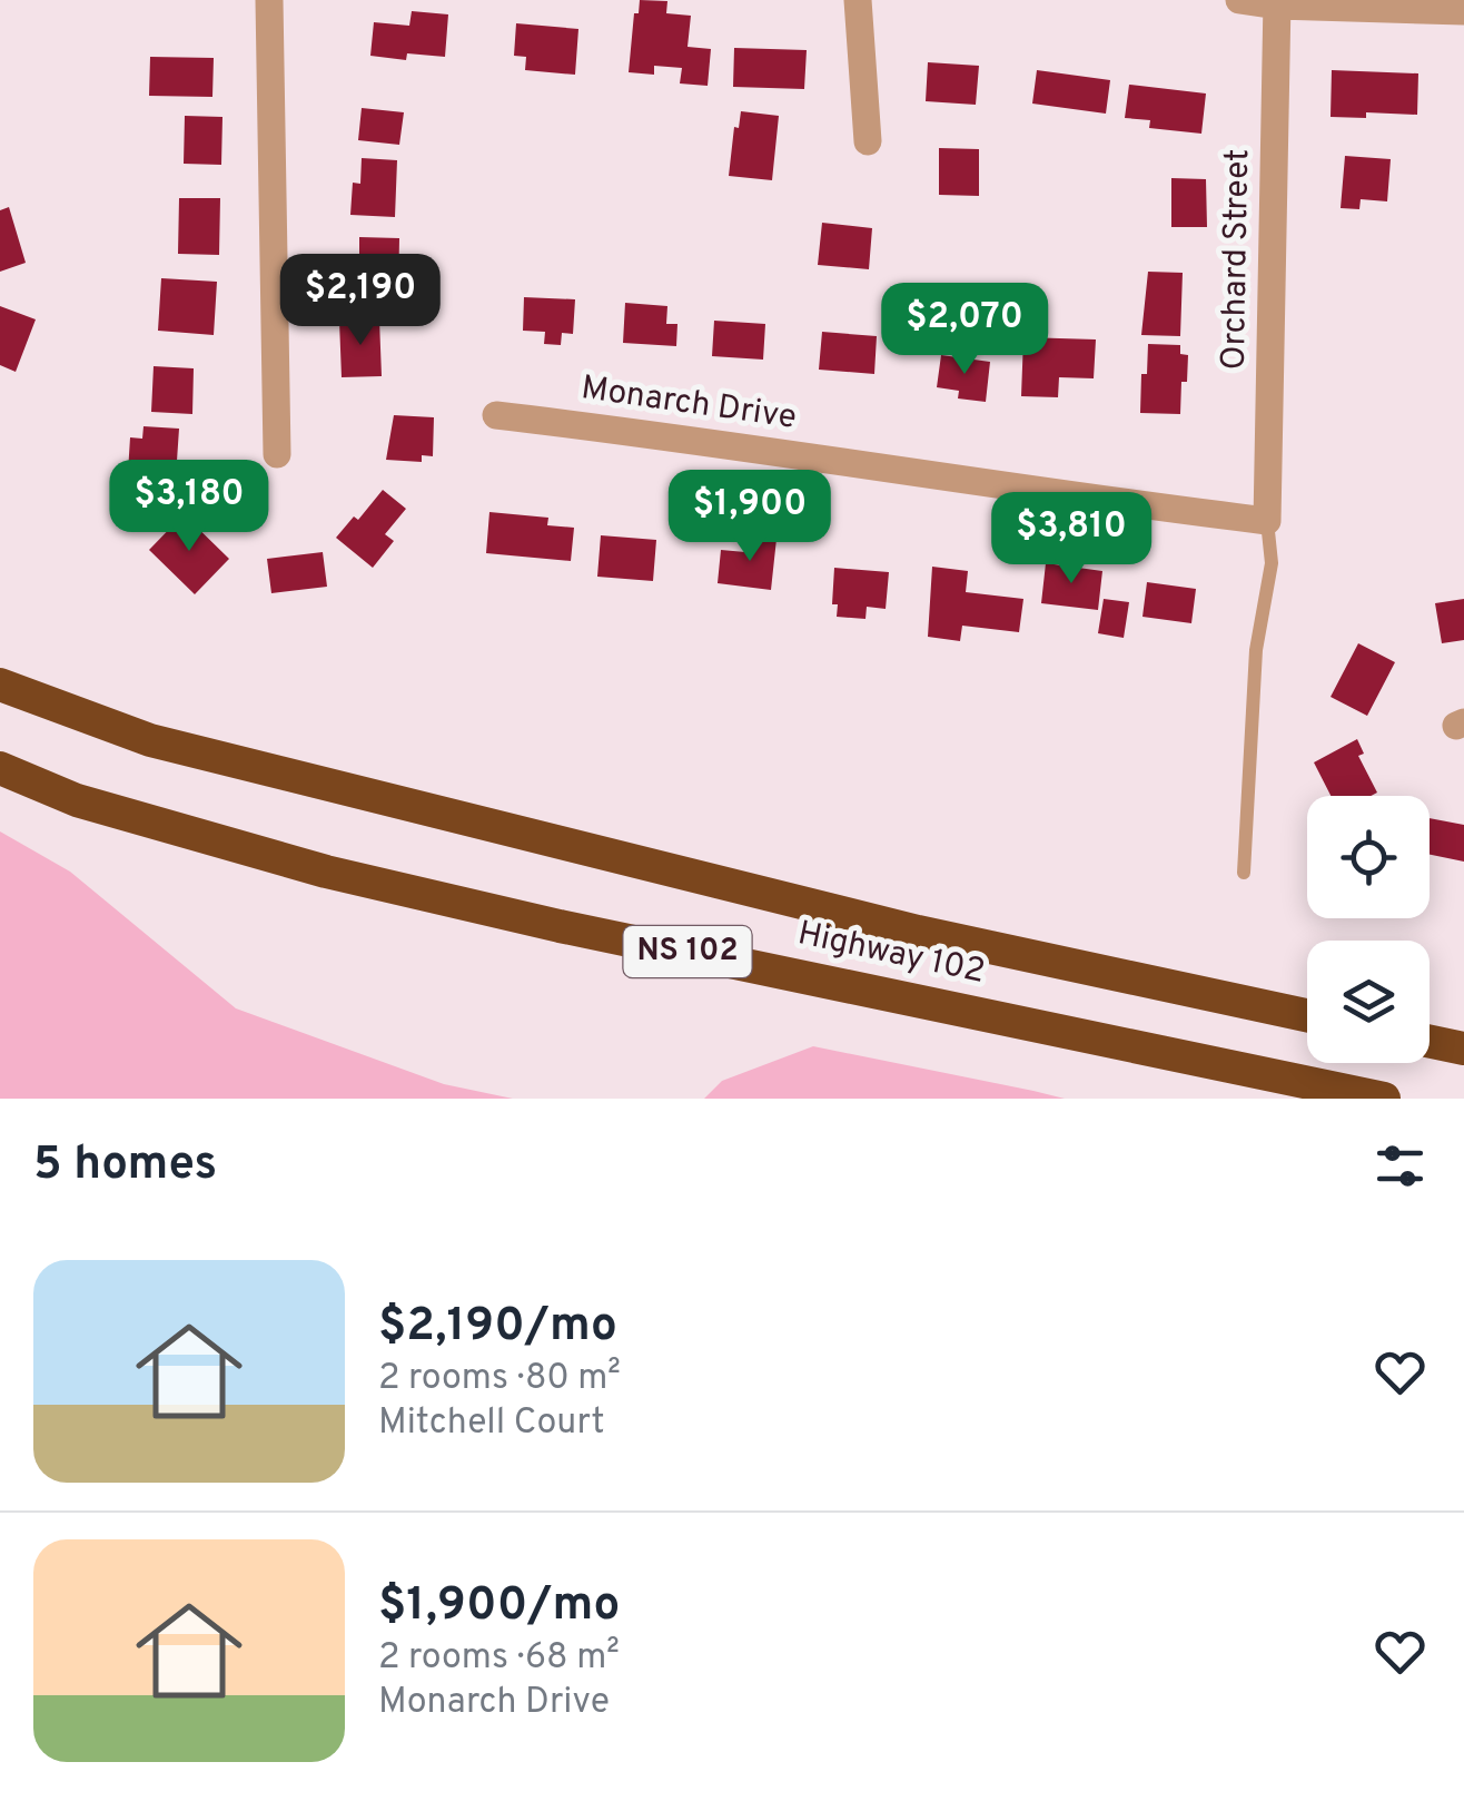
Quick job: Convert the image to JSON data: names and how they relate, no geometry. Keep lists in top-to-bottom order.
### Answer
{
  "streets": {
    "highway": ["NS 102", "Highway 102"],
    "street": ["Orchard Street", "Monarch Drive"]
  },
  "crossings": [
    ["Orchard Street", "Monarch Drive"]
  ],
  "page": {
    "price": [
      "$2,190",
      "$2,070",
      "$3,180",
      "$1,900",
      "$3,810"
    ],
    "heading": "5 homes",
    "list": [
      {
        "name": "$2,190/mo",
        "note": "2 rooms · 80 m² · Mitchell Court"
      },
      {
        "name": "$1,900/mo",
        "note": "2 rooms · 68 m² · Monarch Drive"
      }
    ]
  }
}
